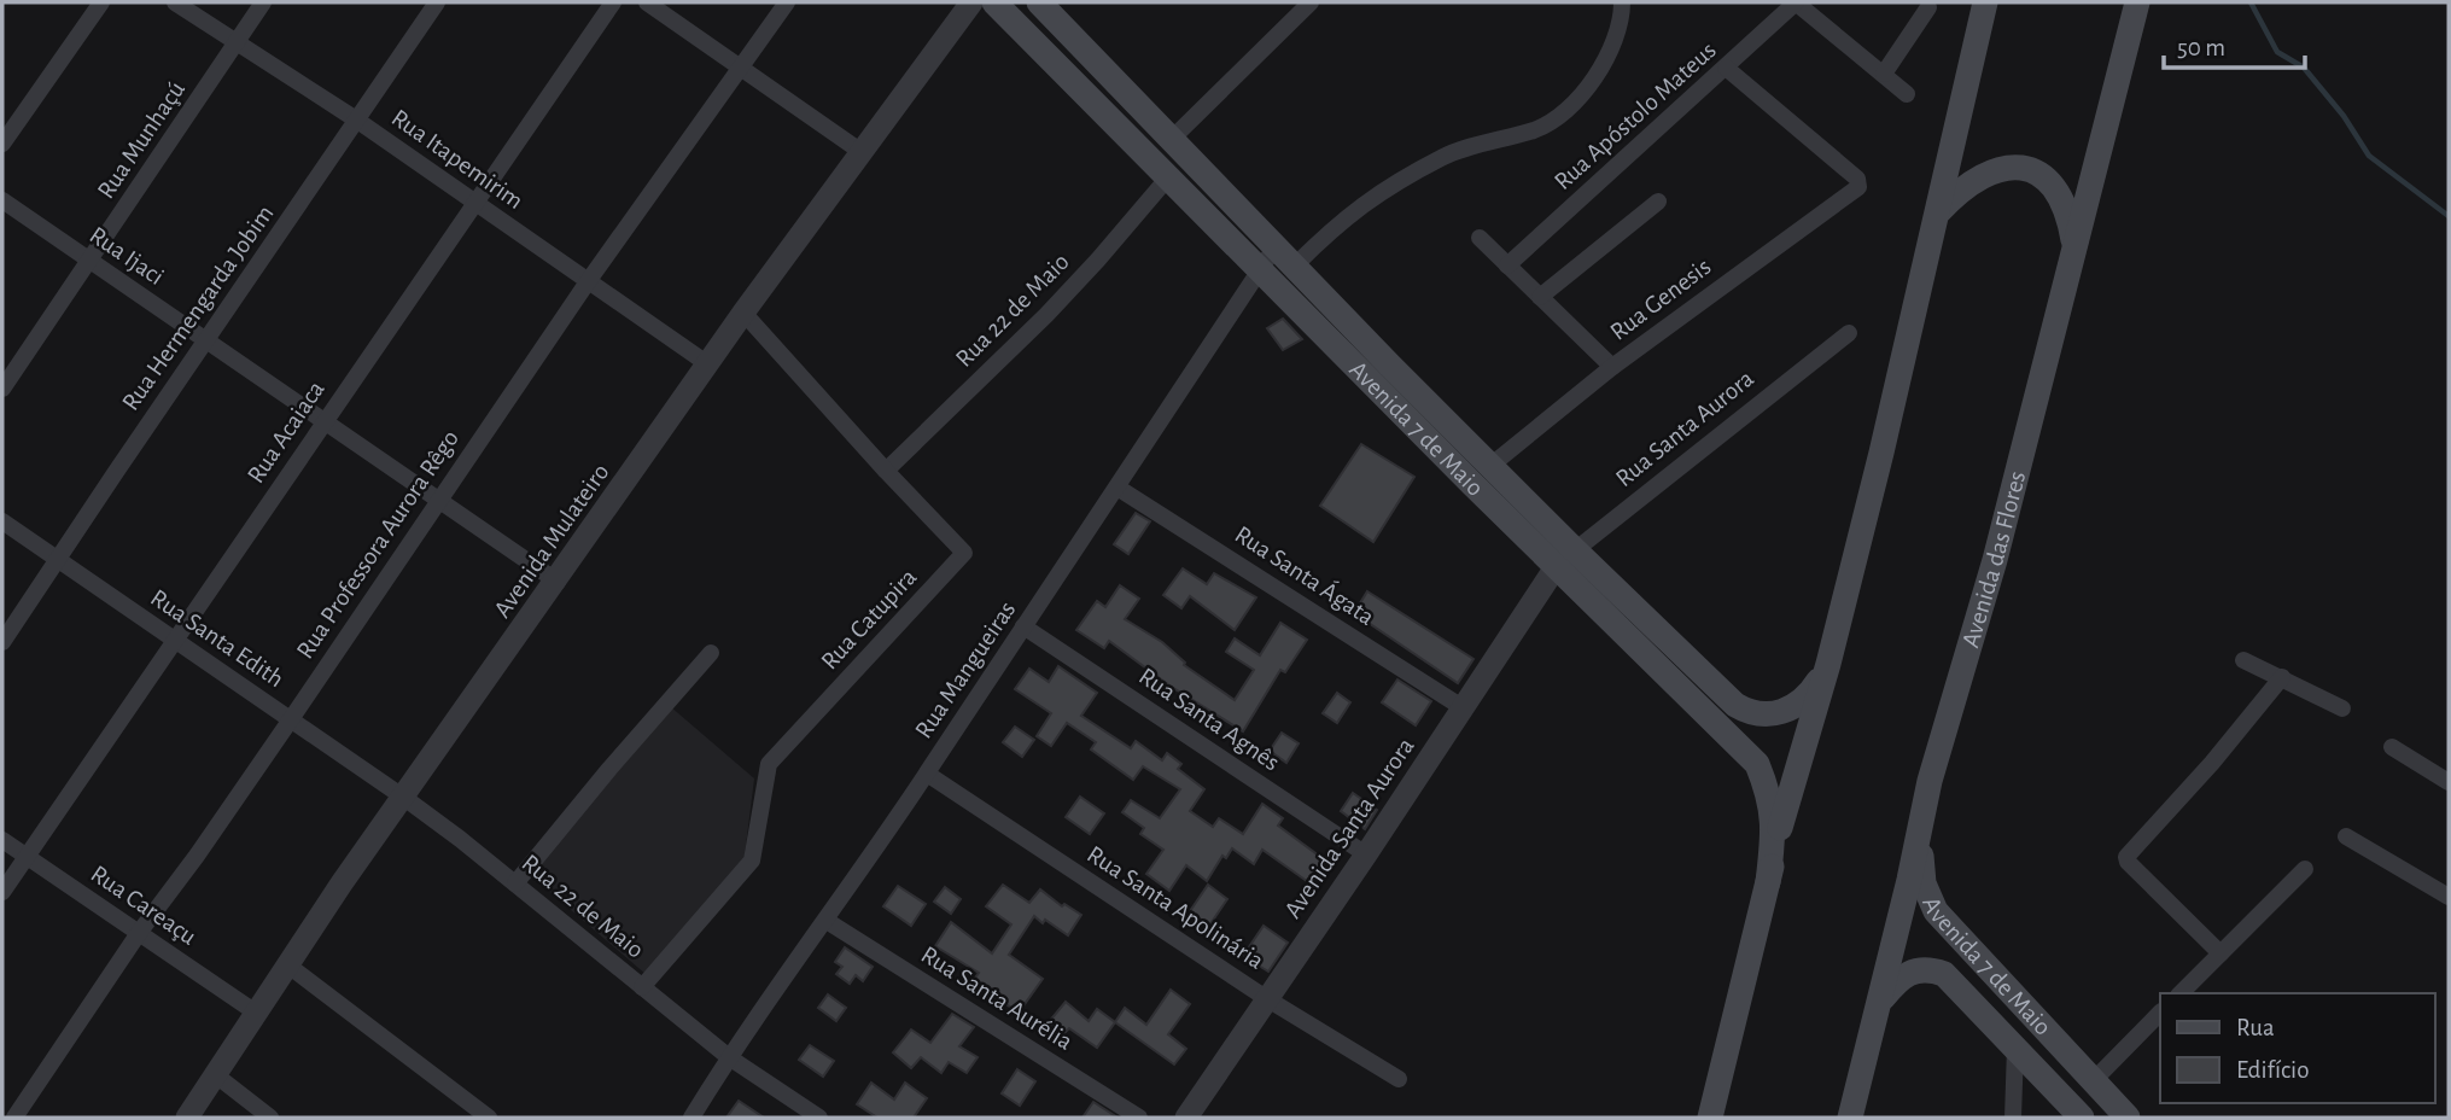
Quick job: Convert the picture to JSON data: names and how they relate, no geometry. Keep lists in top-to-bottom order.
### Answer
{
  "streets": {
    "main road": ["Avenida 7 de Maio", "Avenida das Flores"],
    "street": [
      "Rua Apóstolo Mateus",
      "Rua Munhaçú",
      "Rua Itapemirim",
      "Rua Ijaci",
      "Rua Genesis",
      "Rua Hermengarda Jobim",
      "Rua 22 de Maio",
      "Rua Santa Aurora",
      "Rua Acaiaca",
      "Avenida Mulateiro",
      "Rua Professora Aurora Rêgo",
      "Rua Santa Ágata",
      "Rua Catupira",
      "Rua Santa Edith",
      "Rua Mangueiras",
      "Rua Santa Agnês",
      "Avenida Santa Aurora",
      "Rua Careaçu",
      "Rua Santa Apolinária",
      "Rua Santa Aurélia"
    ]
  },
  "crossings": [
    ["Rua Apóstolo Mateus", "Rua Genesis"],
    ["Rua Munhaçú", "Rua Itapemirim"],
    ["Rua Munhaçú", "Rua Ijaci"],
    ["Rua Itapemirim", "Rua Hermengarda Jobim"],
    ["Rua Itapemirim", "Rua Acaiaca"],
    ["Rua Itapemirim", "Avenida Mulateiro"],
    ["Rua Itapemirim", "Rua Professora Aurora Rêgo"],
    ["Rua Ijaci", "Rua Hermengarda Jobim"],
    ["Rua Ijaci", "Rua Acaiaca"],
    ["Rua Ijaci", "Avenida Mulateiro"],
    ["Rua Ijaci", "Rua Professora Aurora Rêgo"],
    ["Rua Genesis", "Avenida 7 de Maio"],
    ["Rua Hermengarda Jobim", "Rua Santa Edith"],
    ["Rua 22 de Maio", "Avenida 7 de Maio"],
    ["Rua 22 de Maio", "Avenida Mulateiro"],
    ["Rua 22 de Maio", "Rua Catupira"],
    ["Rua 22 de Maio", "Rua Santa Edith"],
    ["Rua 22 de Maio", "Rua Mangueiras"],
    ["Avenida 7 de Maio", "Rua Santa Aurora"],
    ["Avenida 7 de Maio", "Avenida das Flores"],
    ["Avenida 7 de Maio", "Rua Mangueiras"],
    ["Avenida 7 de Maio", "Avenida Santa Aurora"],
    ["Rua Santa Aurora", "Avenida Santa Aurora"],
    ["Rua Acaiaca", "Rua Santa Edith"],
    ["Rua Acaiaca", "Rua Careaçu"],
    ["Avenida Mulateiro", "Rua Catupira"],
    ["Avenida Mulateiro", "Rua Santa Edith"],
    ["Avenida Mulateiro", "Rua Careaçu"],
    ["Rua Professora Aurora Rêgo", "Rua Santa Edith"],
    ["Rua Professora Aurora Rêgo", "Rua Careaçu"],
    ["Rua Santa Ágata", "Rua Mangueiras"],
    ["Rua Santa Ágata", "Avenida Santa Aurora"],
    ["Rua Mangueiras", "Rua Santa Agnês"],
    ["Rua Mangueiras", "Rua Santa Apolinária"],
    ["Rua Mangueiras", "Rua Santa Aurélia"],
    ["Rua Santa Agnês", "Avenida Santa Aurora"],
    ["Avenida Santa Aurora", "Rua Santa Apolinária"]
  ],
  "legend": ["Rua", "Edifício"],
  "scale_bar": "50 m"
}
